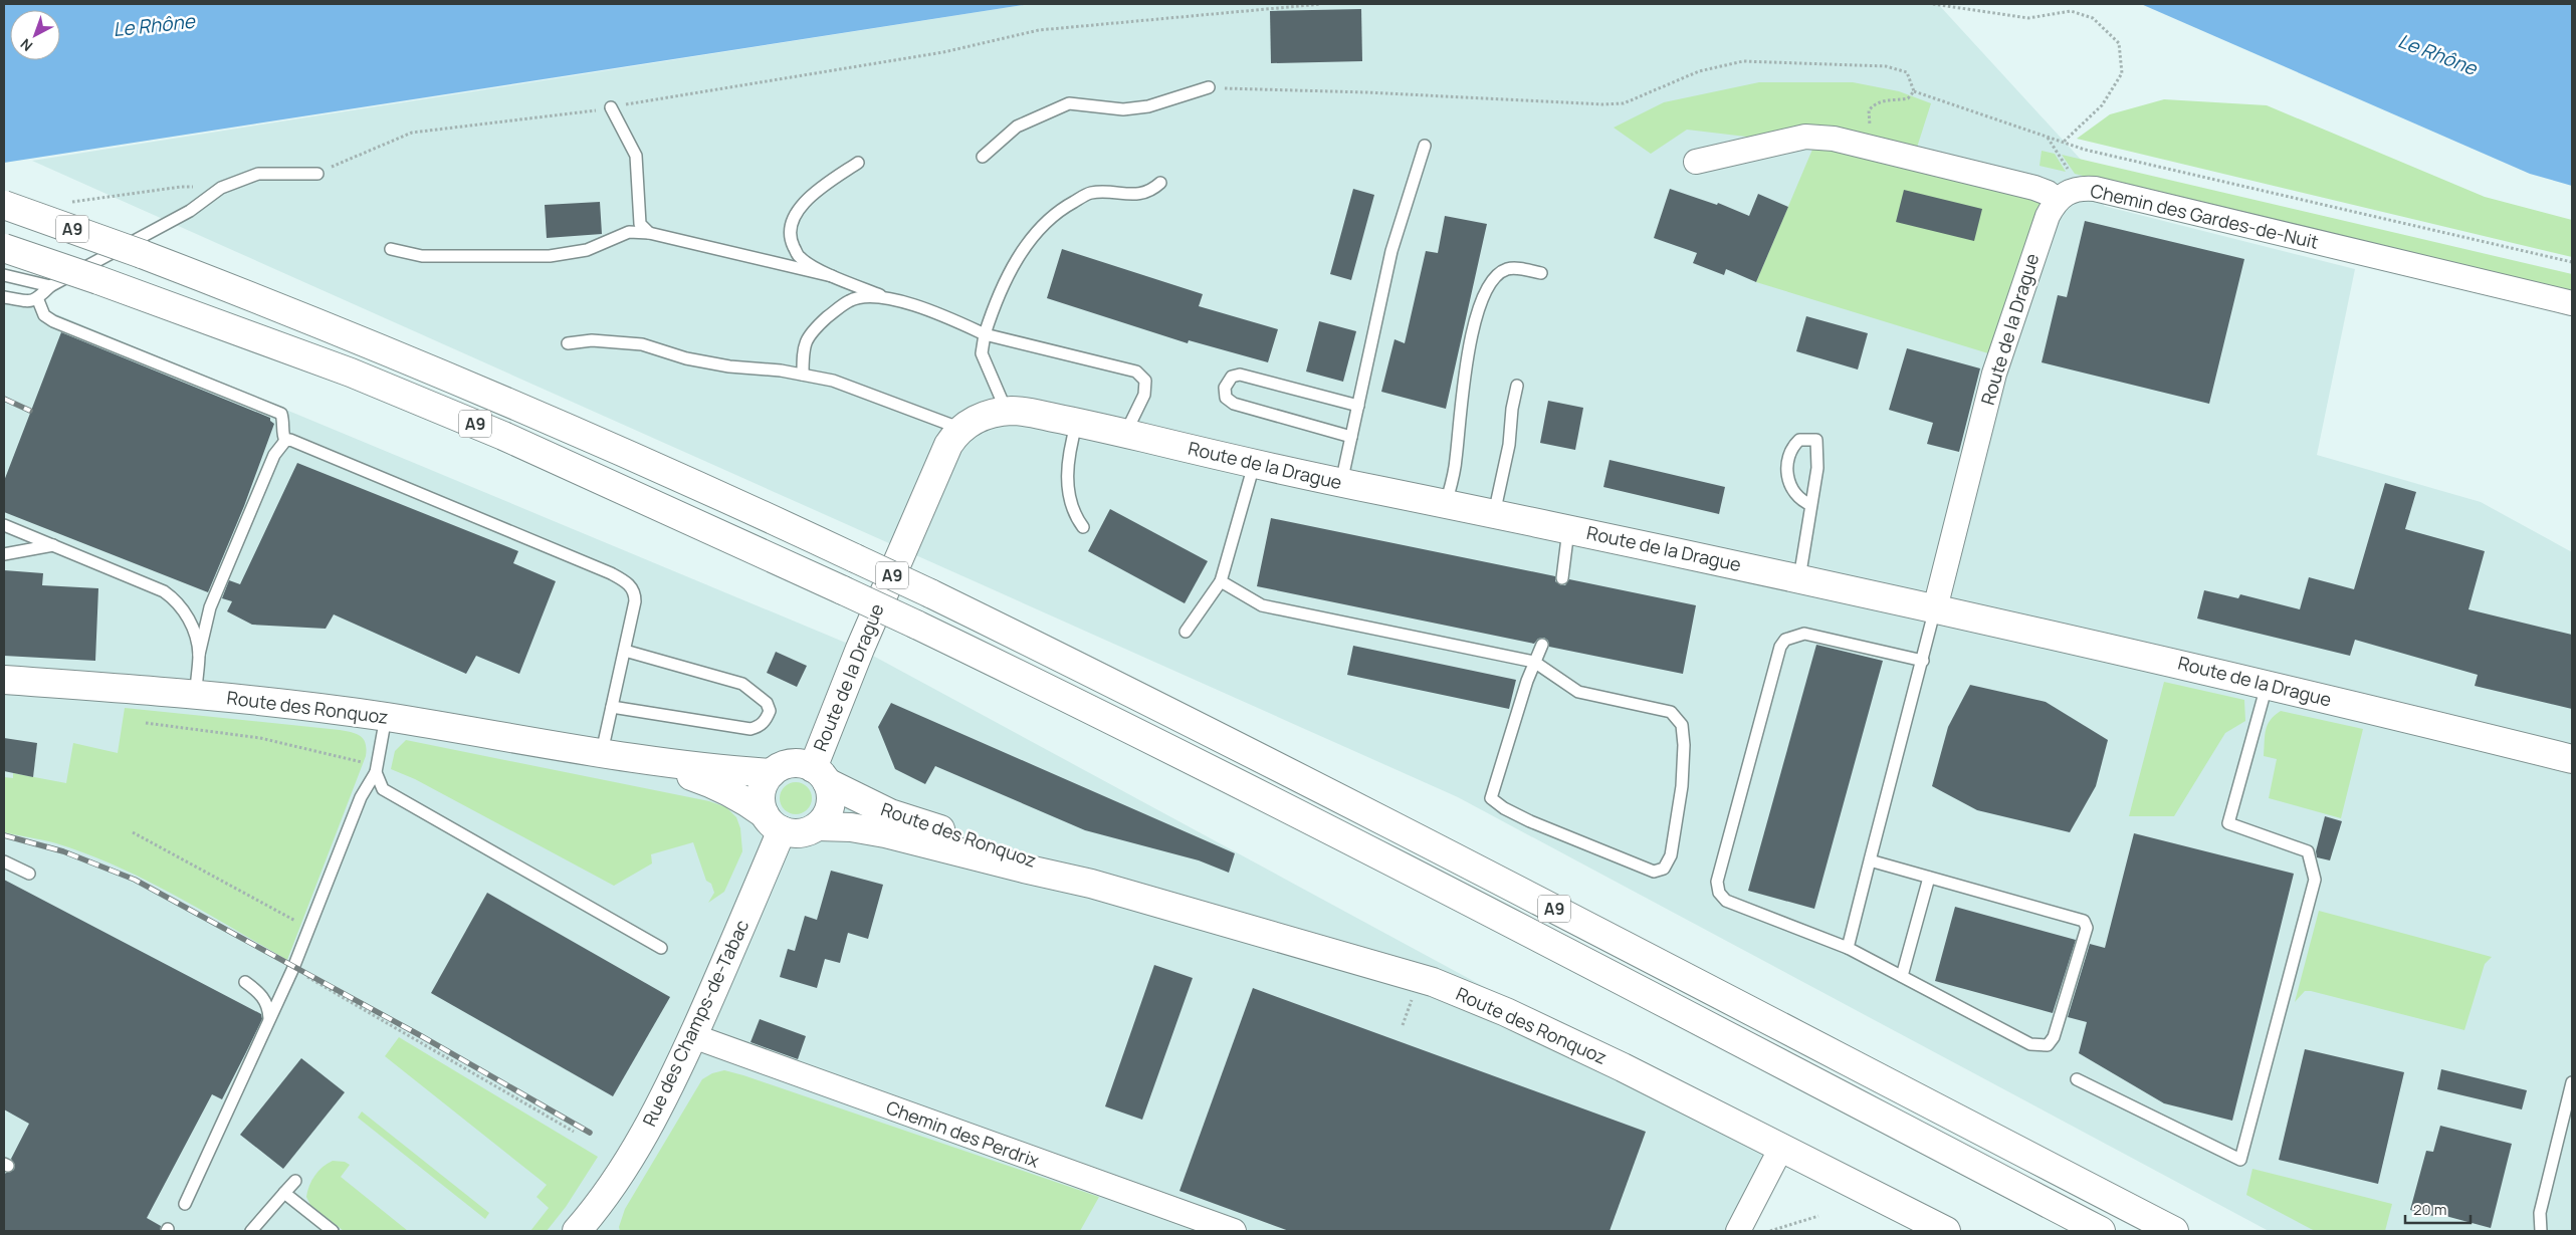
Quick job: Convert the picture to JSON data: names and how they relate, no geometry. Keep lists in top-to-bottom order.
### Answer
{
  "streets": {
    "main road": [
      "A9",
      "Route de la Drague",
      "Route des Ronquoz",
      "Rue des Champs-de-Tabac"
    ],
    "street": ["Chemin des Gardes-de-Nuit", "Chemin des Perdrix"]
  },
  "crossings": [
    ["Chemin des Gardes-de-Nuit", "Route de la Drague"],
    ["Route de la Drague", "Route des Ronquoz"],
    ["Route de la Drague", "Rue des Champs-de-Tabac"],
    ["Route des Ronquoz", "Rue des Champs-de-Tabac"],
    ["Rue des Champs-de-Tabac", "Chemin des Perdrix"]
  ],
  "water": ["Le Rhône"],
  "scale_bar": "20 m",
  "north": "bottom left"
}
